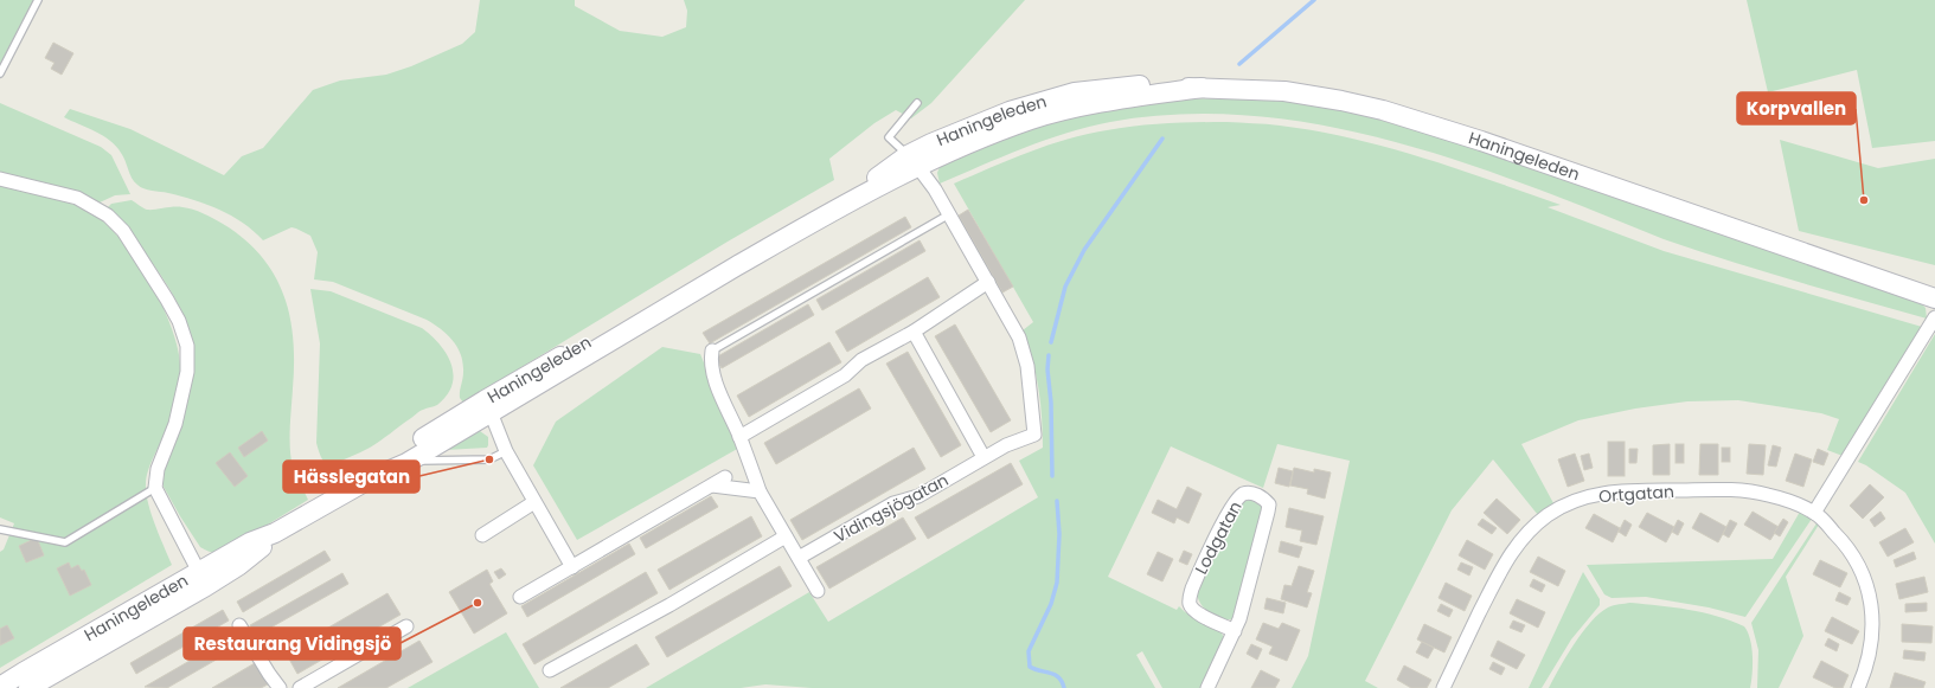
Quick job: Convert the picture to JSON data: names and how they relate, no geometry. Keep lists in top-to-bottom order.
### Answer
{
  "streets": {
    "main road": ["Haningeleden"],
    "street": ["Ortgatan", "Vidingsjögatan", "Lodgatan"]
  },
  "crossings": [
    ["Haningeleden", "Vidingsjögatan"]
  ],
  "places": ["Korpvallen", "Hässlegatan", "Restaurang Vidingsjö"]
}
